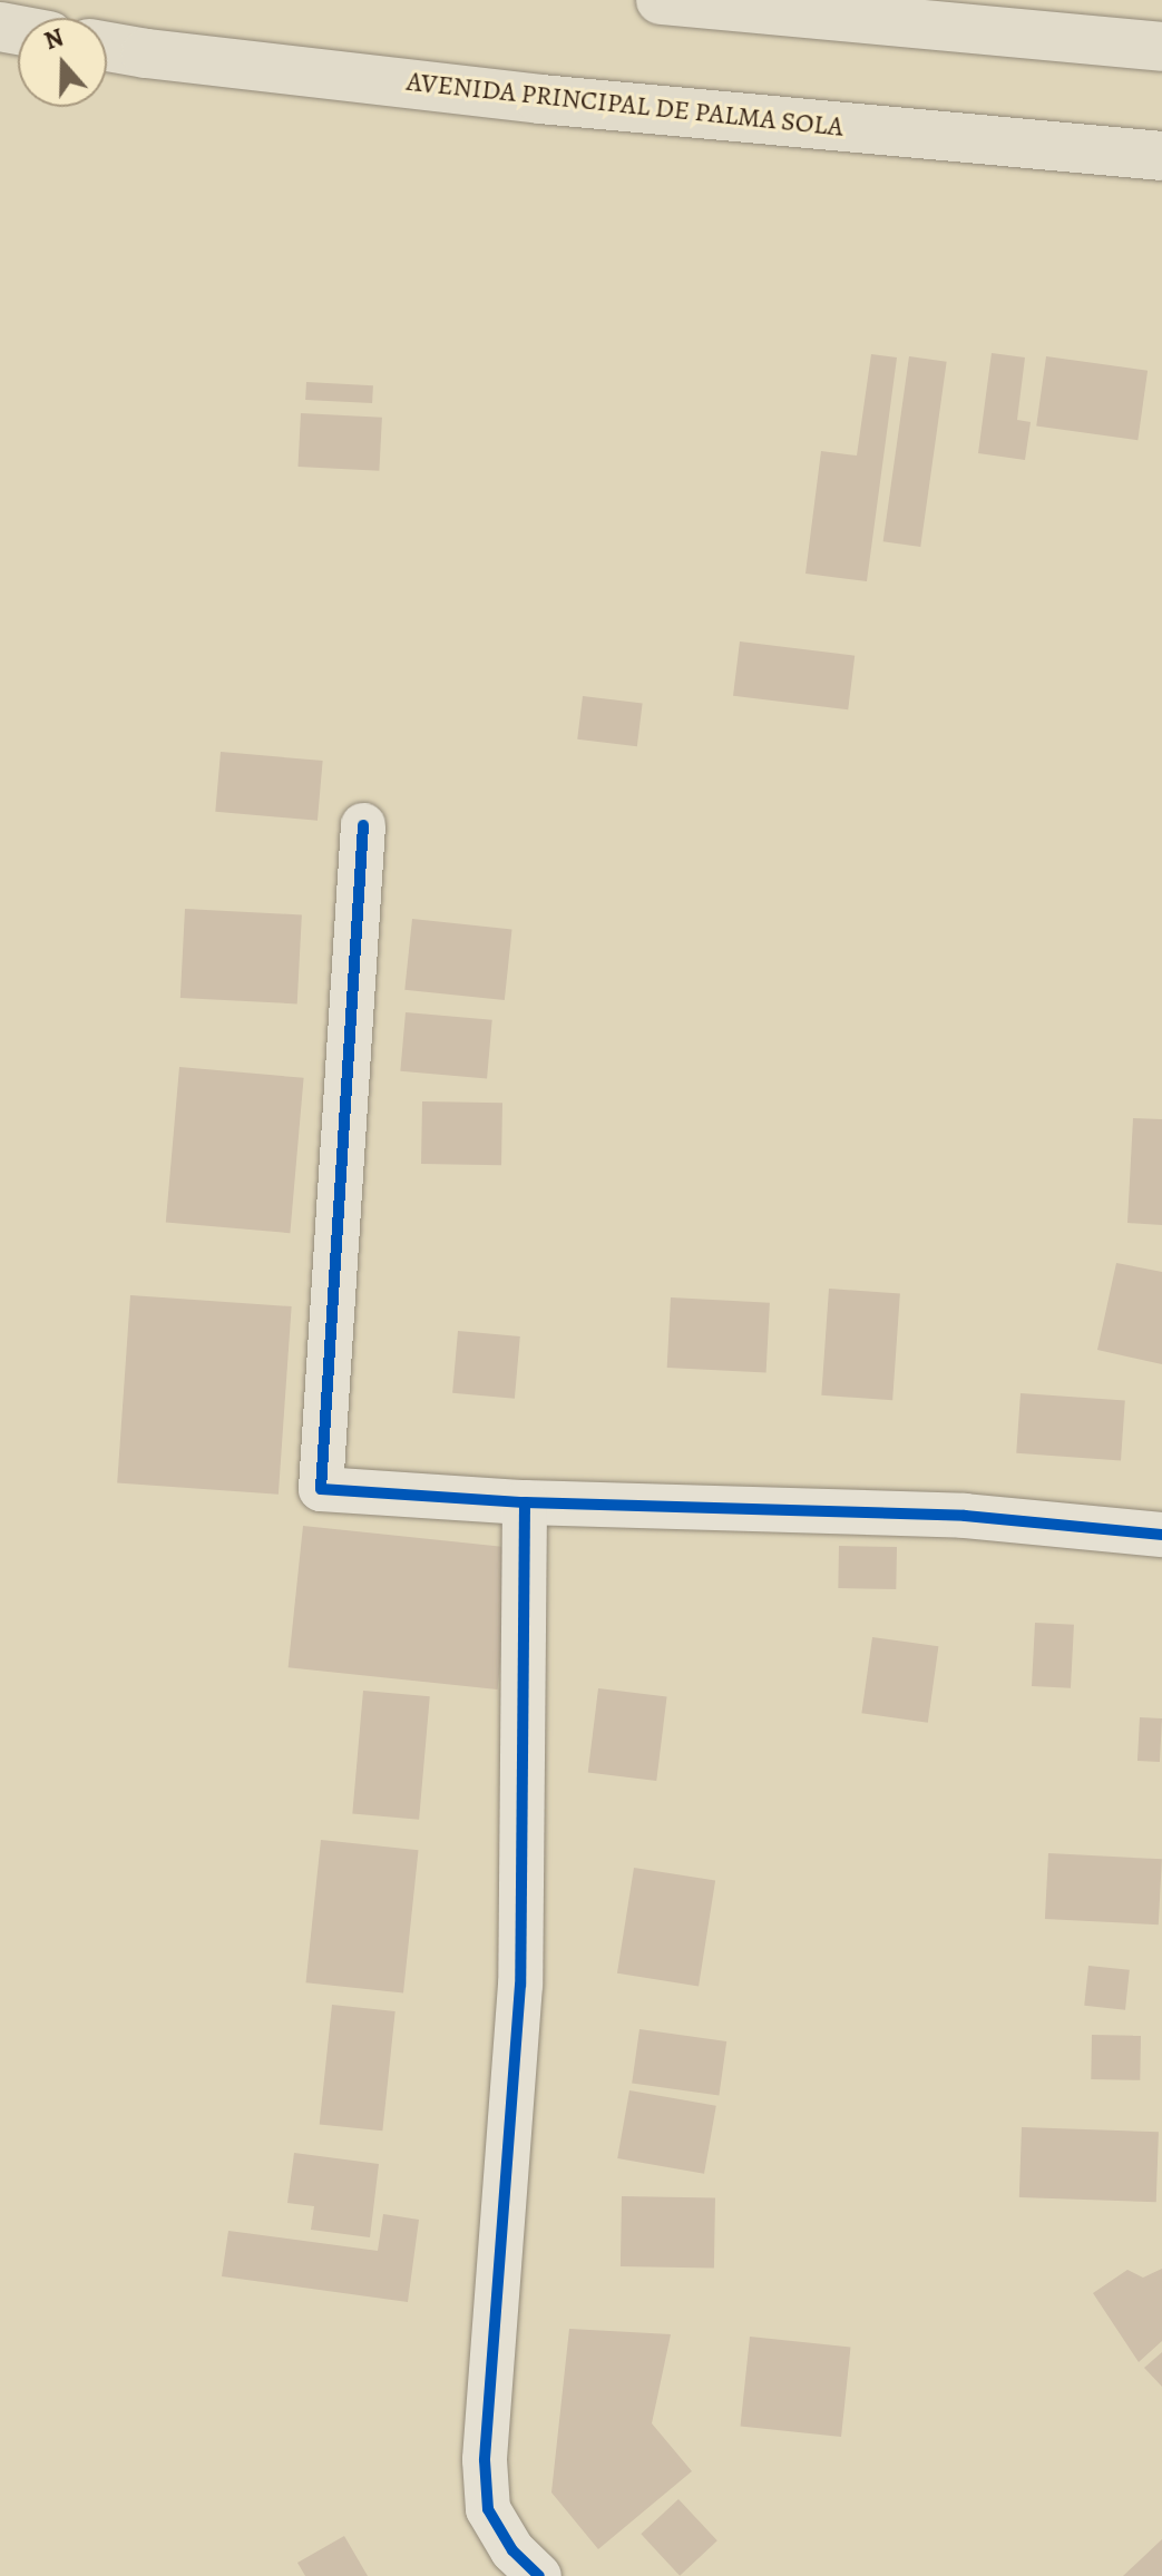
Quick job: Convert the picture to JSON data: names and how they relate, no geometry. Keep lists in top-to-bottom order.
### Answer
{
  "streets": {
    "highway": ["AVENIDA PRINCIPAL DE PALMA SOLA"]
  },
  "north": "top"
}
